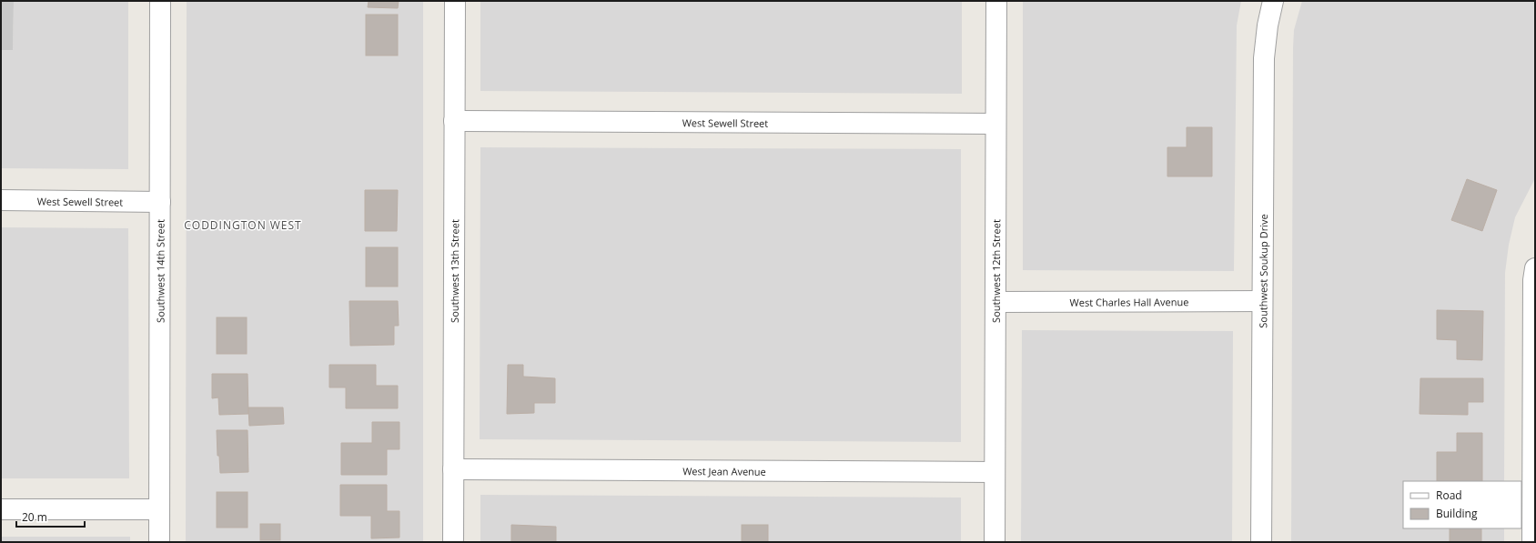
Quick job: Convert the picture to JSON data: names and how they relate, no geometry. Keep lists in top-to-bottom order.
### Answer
{
  "streets": {
    "street": [
      "West Sewell Street",
      "Southwest 14th Street",
      "Southwest Soukup Drive",
      "Southwest 13th Street",
      "Southwest 12th Street",
      "West Charles Hall Avenue",
      "West Jean Avenue"
    ]
  },
  "crossings": [
    ["West Sewell Street", "Southwest 14th Street"],
    ["West Sewell Street", "Southwest 13th Street"],
    ["West Sewell Street", "Southwest 12th Street"],
    ["Southwest Soukup Drive", "West Charles Hall Avenue"],
    ["Southwest 13th Street", "West Jean Avenue"],
    ["Southwest 12th Street", "West Charles Hall Avenue"],
    ["Southwest 12th Street", "West Jean Avenue"]
  ],
  "districts": ["CODDINGTON WEST"],
  "legend": ["Road", "Building"],
  "scale_bar": "20 m"
}
